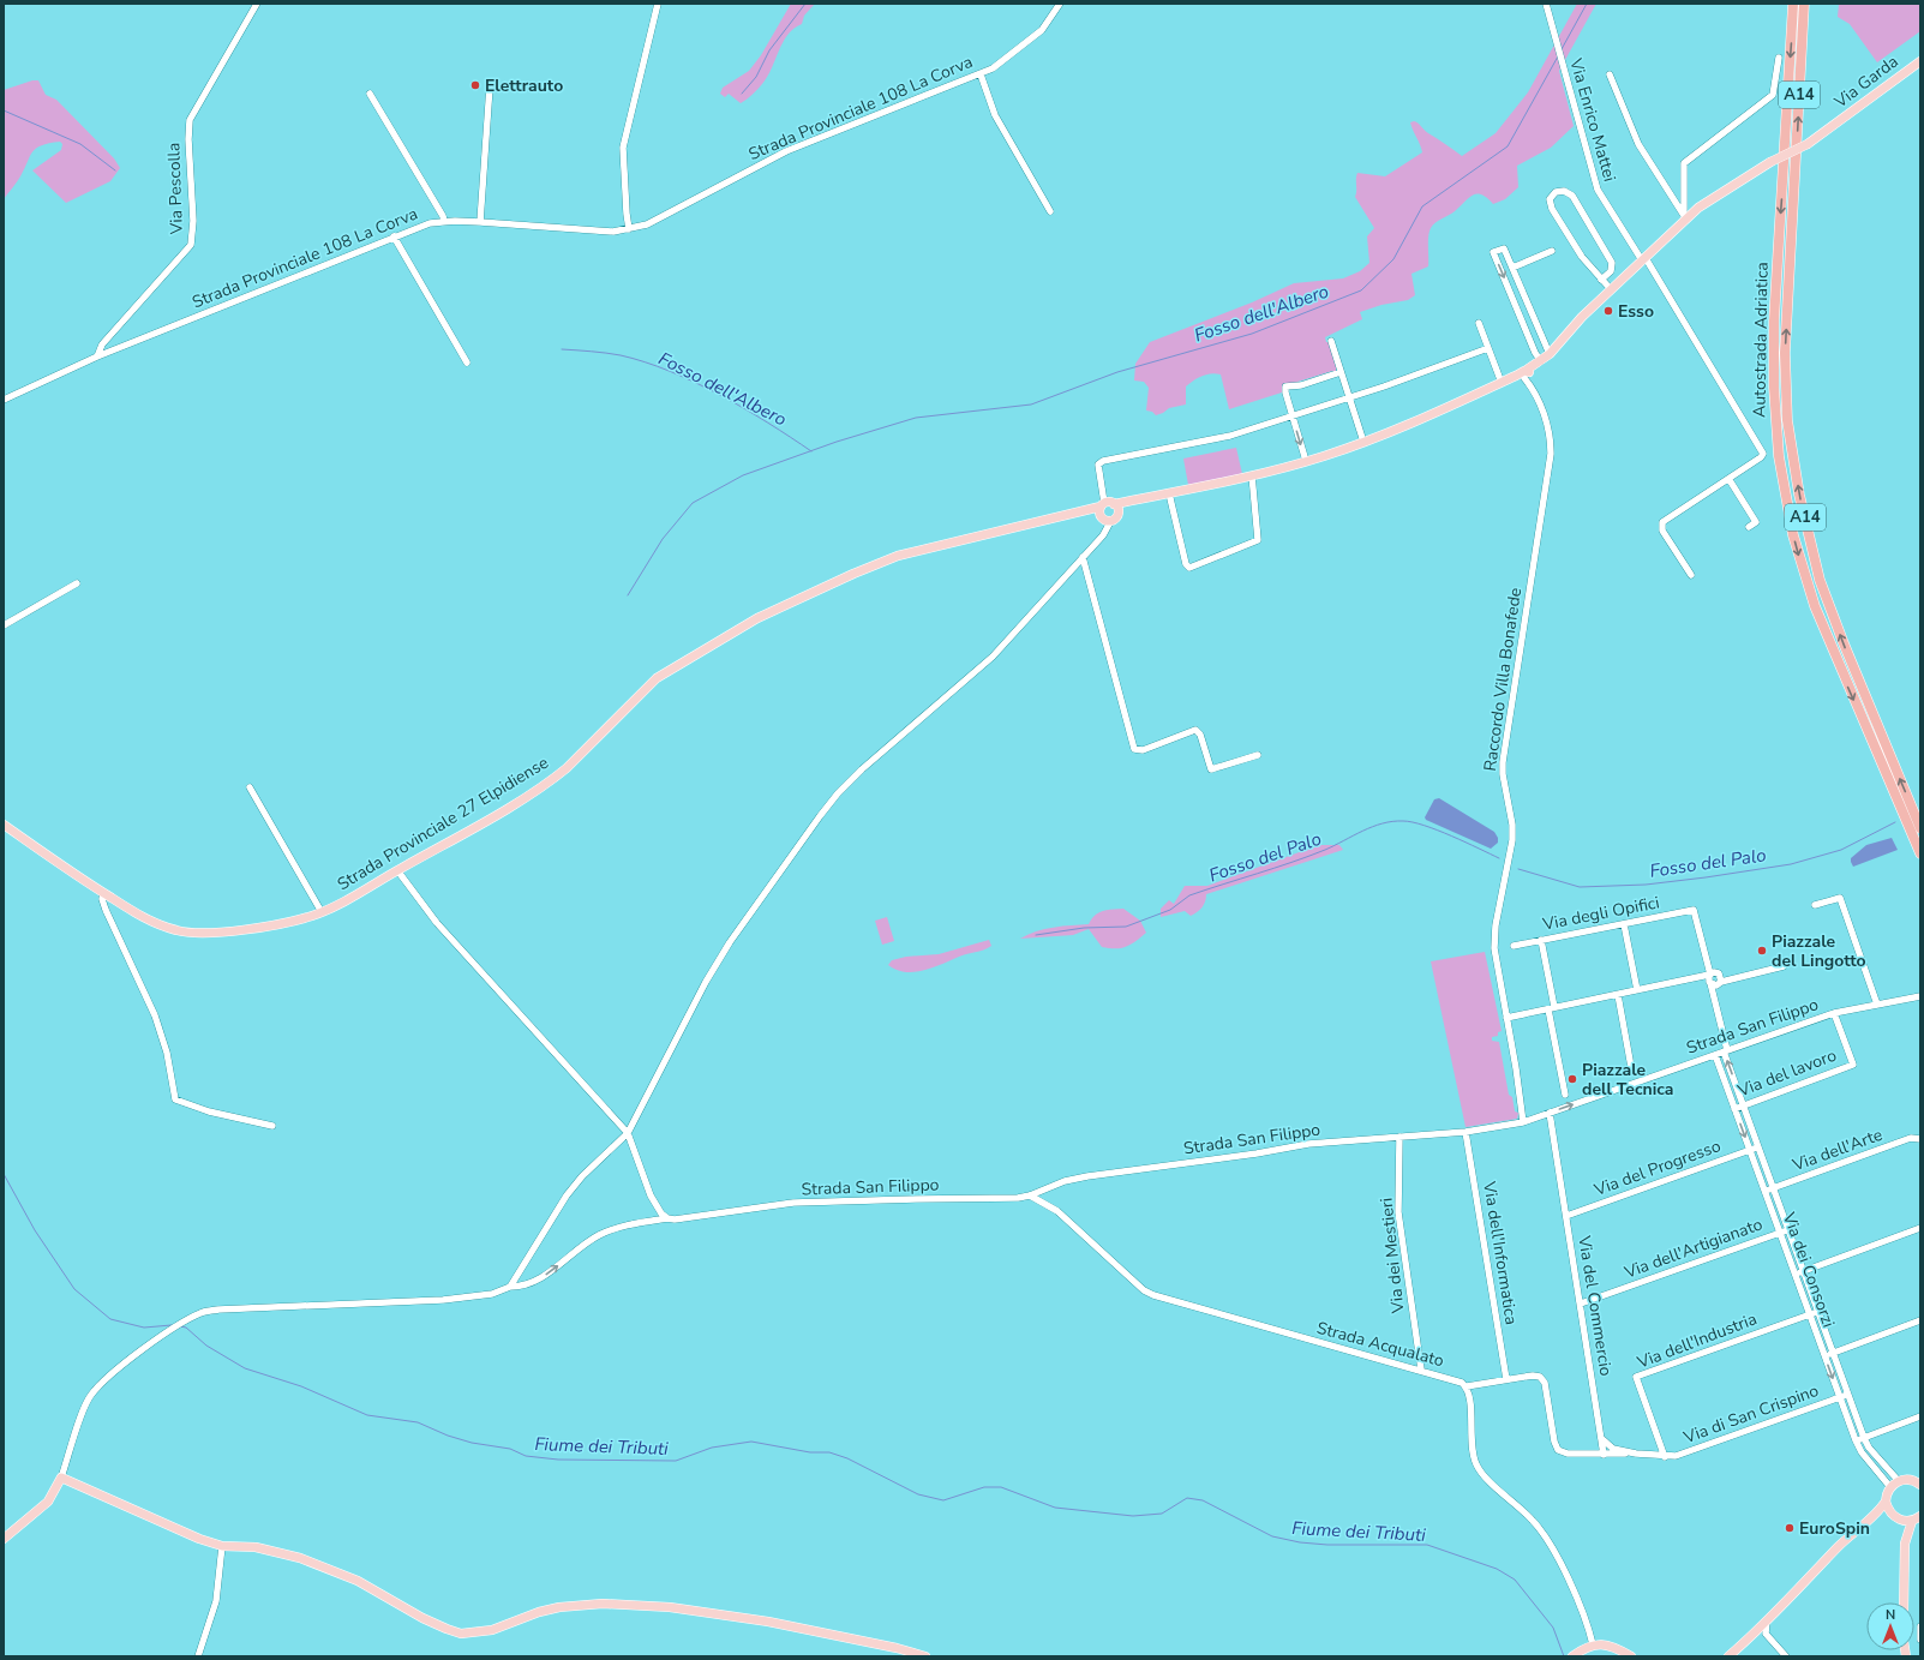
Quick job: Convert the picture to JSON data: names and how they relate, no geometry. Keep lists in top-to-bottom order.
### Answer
{
  "streets": {
    "highway": ["A14", "Autostrada Adriatica"],
    "main road": ["Via Garda", "Strada Provinciale 27 Elpidiense"],
    "street": [
      "Strada Provinciale 108 La Corva",
      "Via Enrico Mattei",
      "Via Pescolla",
      "Raccordo Villa Bonafede",
      "Via degli Opifici",
      "Strada San Filippo",
      "Via del lavoro",
      "Via dell'Arte",
      "Via del Progresso",
      "Via dell'Artigianato",
      "Via dell'Informatica",
      "Via dei Mestieri",
      "Via dei Consorzi",
      "Via del Commercio",
      "Via dell'Industria",
      "Strada Acqualato",
      "Via di San Crispino"
    ]
  },
  "crossings": [
    ["Via Garda", "Strada Provinciale 27 Elpidiense"],
    ["Strada Provinciale 108 La Corva", "Via Pescolla"],
    ["Via Enrico Mattei", "Strada Provinciale 27 Elpidiense"],
    ["Raccordo Villa Bonafede", "Strada Provinciale 27 Elpidiense"],
    ["Raccordo Villa Bonafede", "Strada San Filippo"],
    ["Via degli Opifici", "Via dei Consorzi"],
    ["Strada San Filippo", "Via del lavoro"],
    ["Strada San Filippo", "Via dell'Informatica"],
    ["Strada San Filippo", "Via dei Mestieri"],
    ["Strada San Filippo", "Via dei Consorzi"],
    ["Strada San Filippo", "Via del Commercio"],
    ["Strada San Filippo", "Strada Acqualato"],
    ["Via del lavoro", "Via dei Consorzi"],
    ["Via dell'Arte", "Via dei Consorzi"],
    ["Via del Progresso", "Via dei Consorzi"],
    ["Via del Progresso", "Via del Commercio"],
    ["Via dell'Artigianato", "Via dei Consorzi"],
    ["Via dell'Artigianato", "Via del Commercio"],
    ["Via dei Mestieri", "Strada Acqualato"],
    ["Via dei Consorzi", "Via dell'Industria"],
    ["Via dei Consorzi", "Via di San Crispino"],
    ["Via dell'Industria", "Via di San Crispino"]
  ],
  "water": ["Fosso dell'Albero", "Fosso del Palo", "Fiume dei Tributi"],
  "places": [
    "Elettrauto",
    "Esso",
    "Piazzale del Lingotto",
    "Piazzale dell Tecnica",
    "EuroSpin"
  ],
  "north": "top"
}
